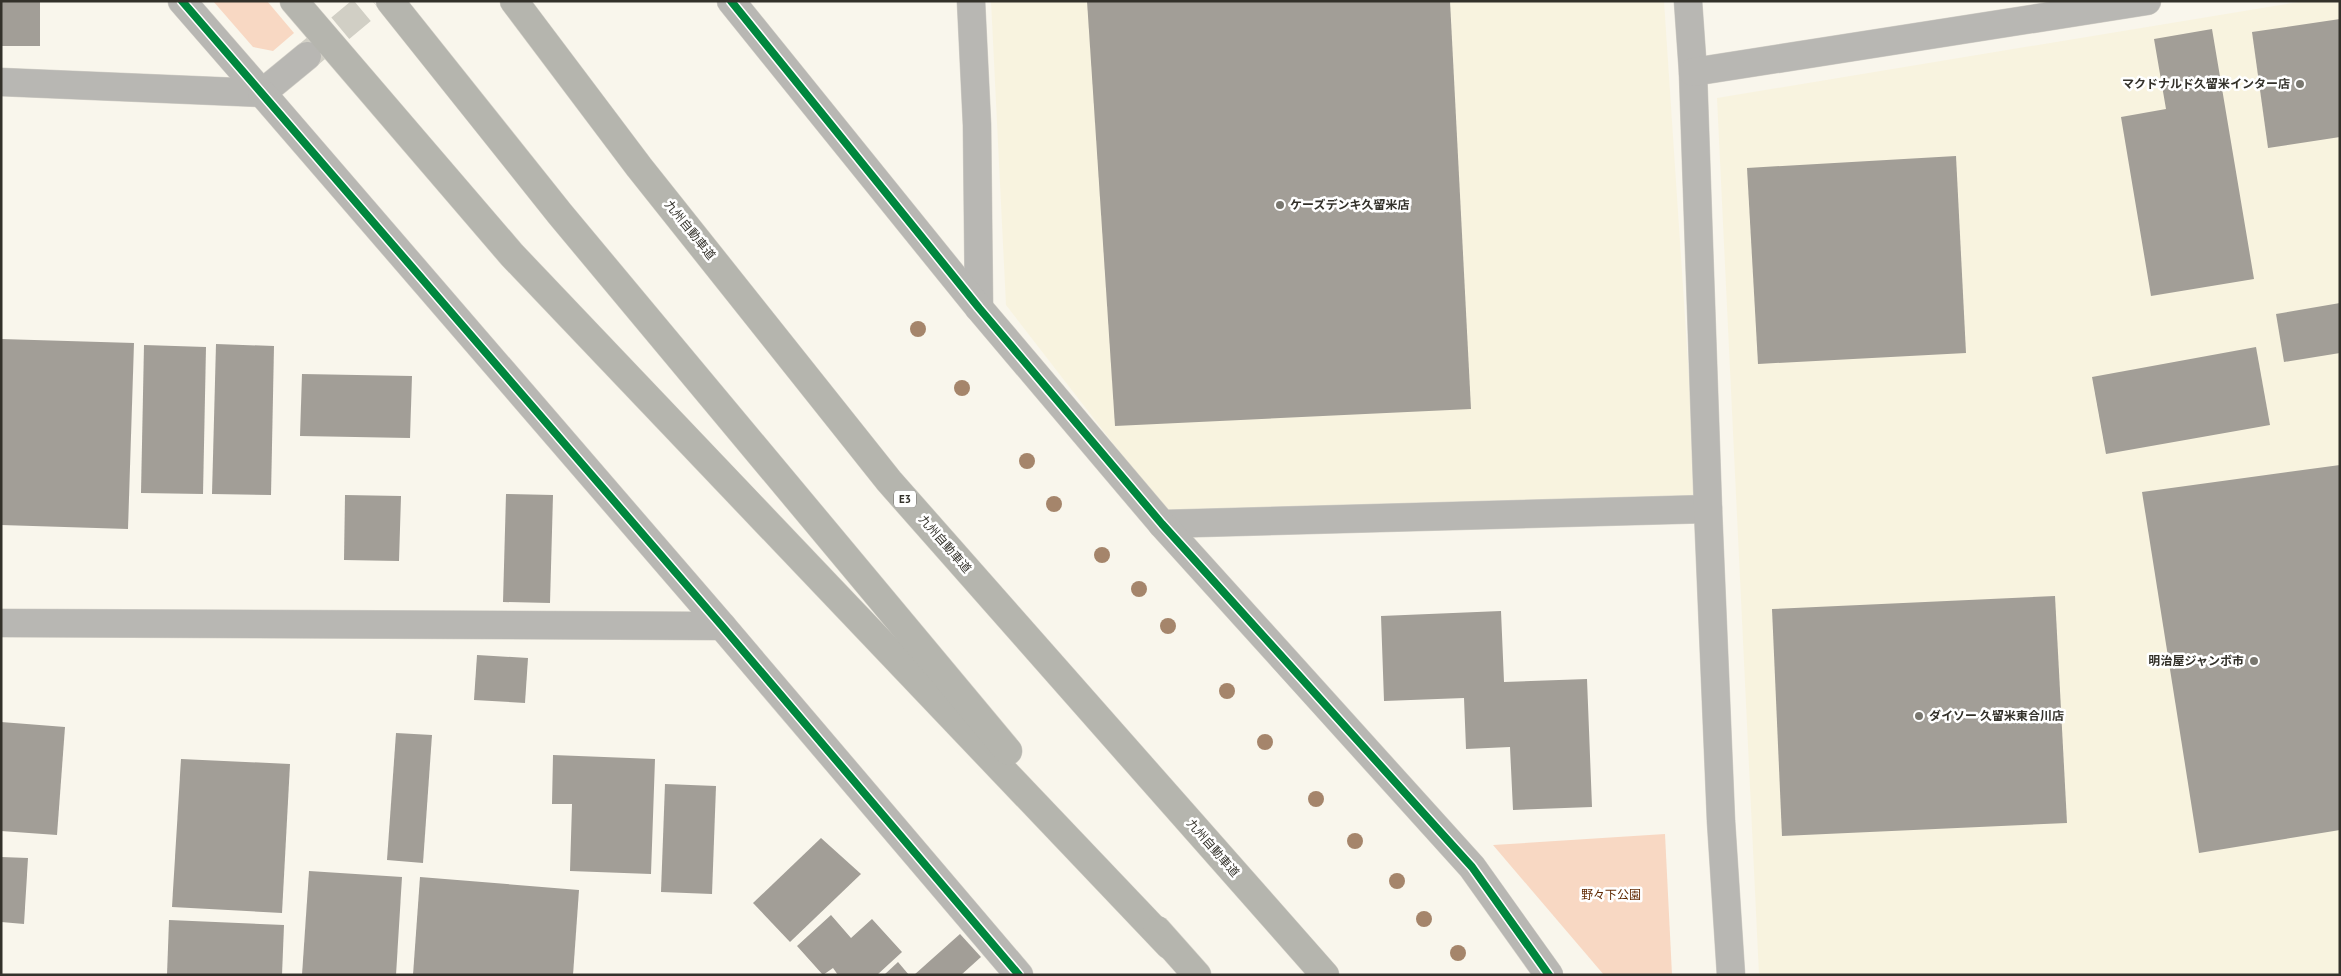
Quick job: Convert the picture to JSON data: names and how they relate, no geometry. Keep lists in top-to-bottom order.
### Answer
{
  "streets": {
    "highway": ["九州自動車道", "E3"]
  },
  "parks": ["野々下公園"],
  "places": [
    "マクドナルド久留米インター店",
    "ケーズデンキ久留米店",
    "明治屋ジャンボ市",
    "ダイソー 久留米東合川店"
  ]
}
